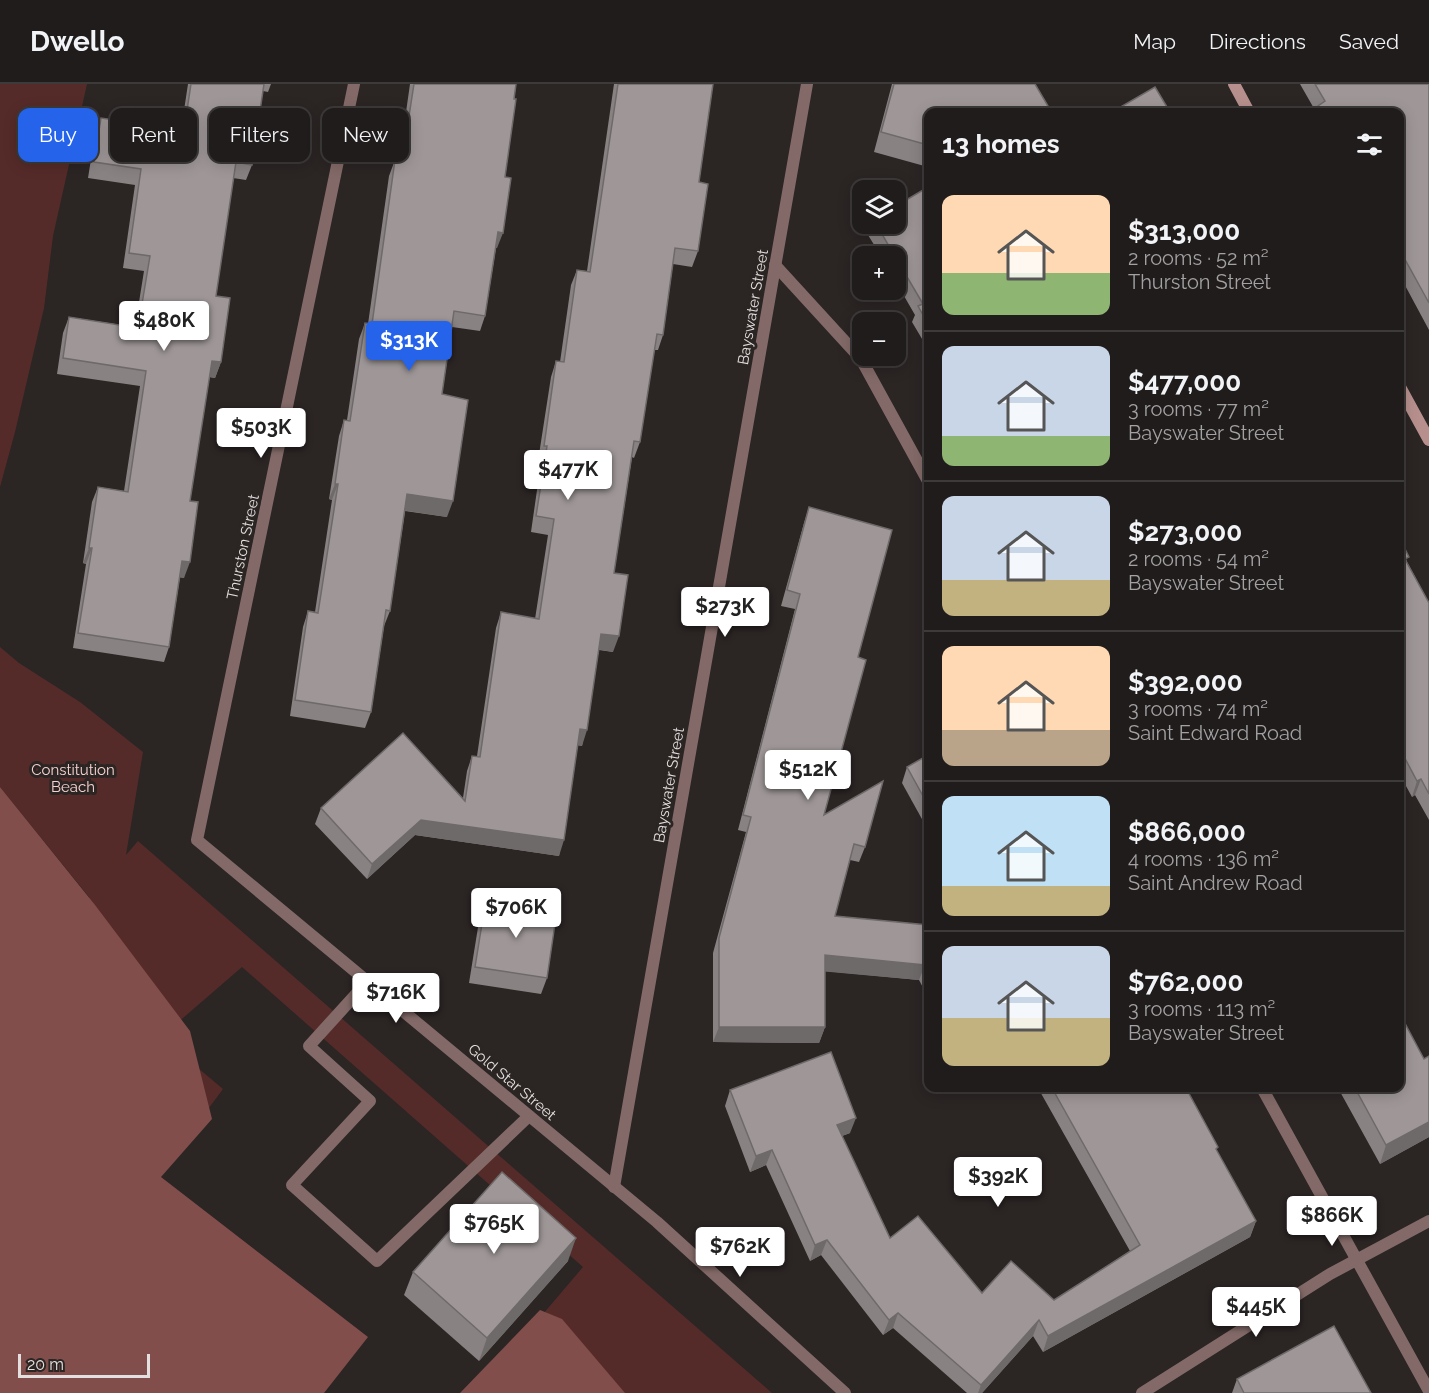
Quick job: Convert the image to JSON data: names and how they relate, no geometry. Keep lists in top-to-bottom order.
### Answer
{
  "streets": {
    "street": ["Bayswater Street", "Thurston Street", "Gold Star Street"]
  },
  "crossings": [
    ["Bayswater Street", "Gold Star Street"],
    ["Thurston Street", "Gold Star Street"]
  ],
  "parks": ["Constitution Beach"],
  "scale_bar": "20 m",
  "page": {
    "header": "Dwello",
    "nav": ["Map", "Directions", "Saved"],
    "chip": [
      "Buy",
      "Rent",
      "Filters",
      "New"
    ],
    "heading": "13 homes",
    "map_buttons": ["+", "−"],
    "list": [
      {
        "name": "$313,000",
        "note": "2 rooms · 52 m² · Thurston Street"
      },
      {
        "name": "$477,000",
        "note": "3 rooms · 77 m² · Bayswater Street"
      },
      {
        "name": "$273,000",
        "note": "2 rooms · 54 m² · Bayswater Street"
      },
      {
        "name": "$392,000",
        "note": "3 rooms · 74 m² · Saint Edward Road"
      },
      {
        "name": "$866,000",
        "note": "4 rooms · 136 m² · Saint Andrew Road"
      },
      {
        "name": "$762,000",
        "note": "3 rooms · 113 m² · Bayswater Street"
      }
    ],
    "price": [
      "$480K",
      "$313K",
      "$503K",
      "$477K",
      "$273K",
      "$512K",
      "$706K",
      "$716K",
      "$392K",
      "$866K",
      "$765K",
      "$762K",
      "$445K"
    ],
    "scale": "20 m"
  }
}
